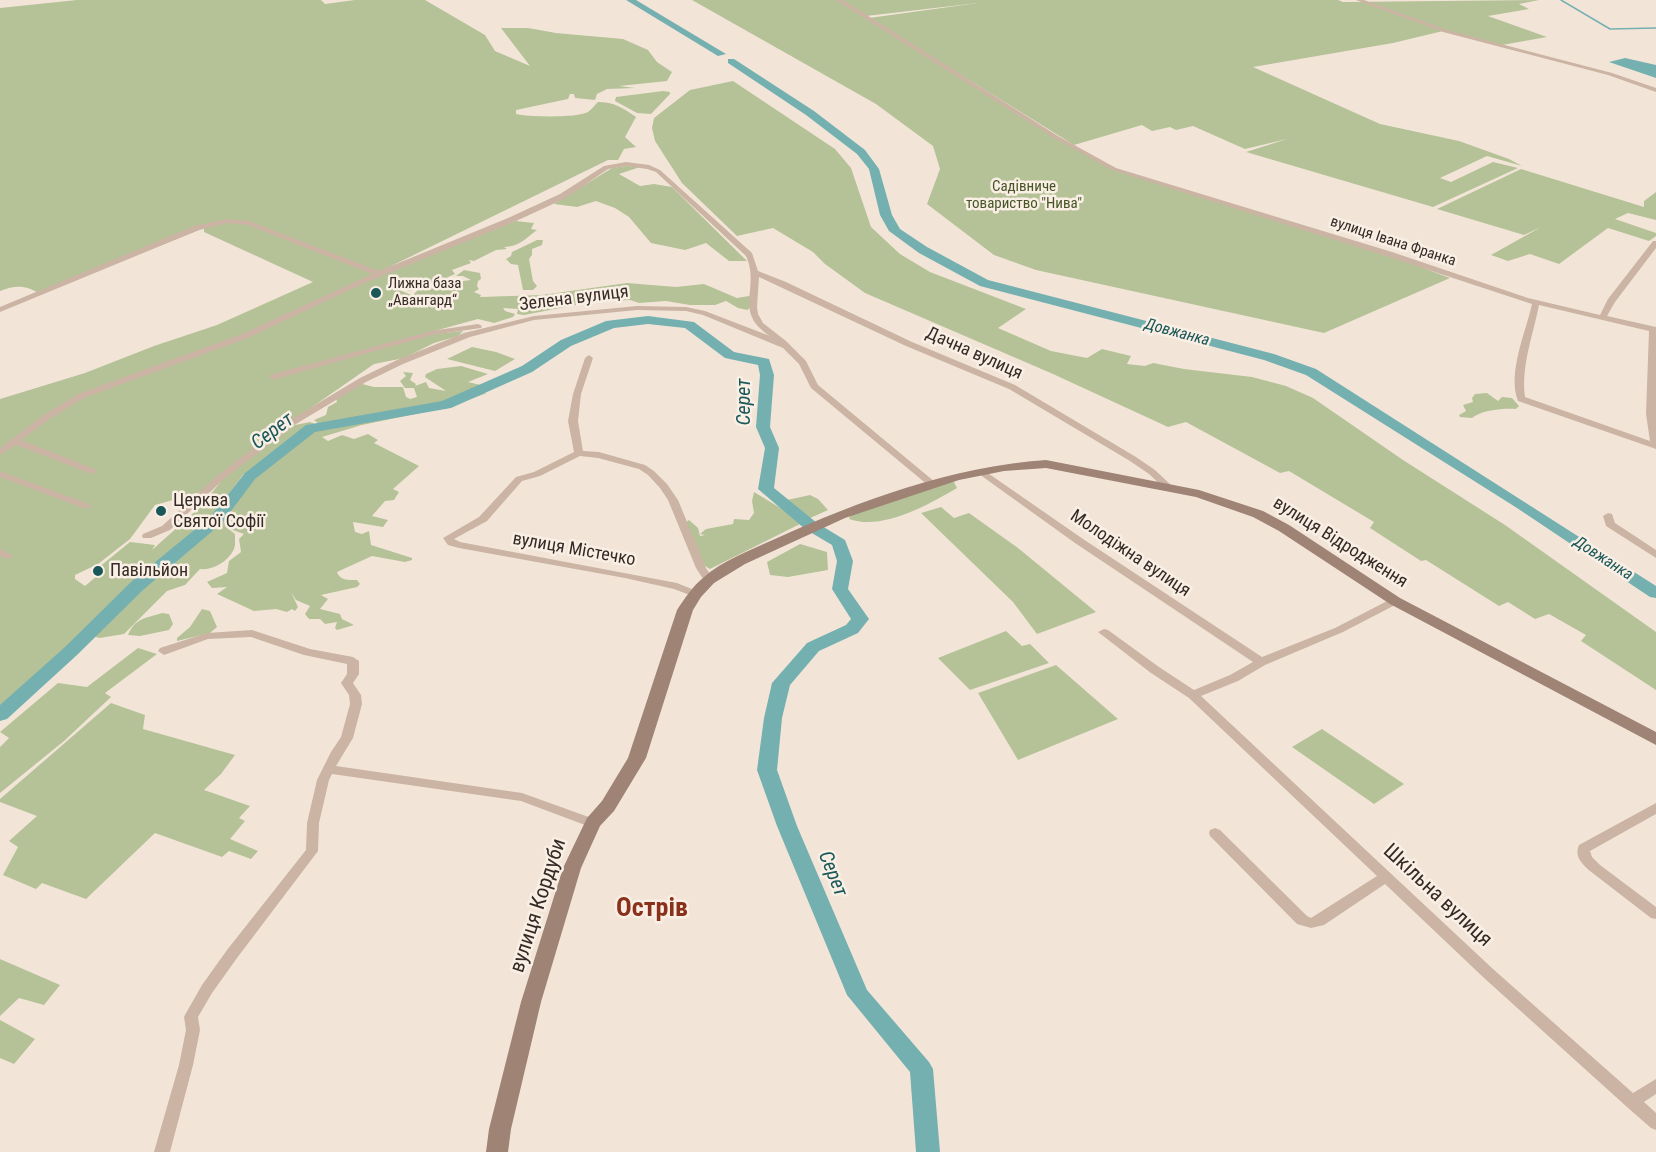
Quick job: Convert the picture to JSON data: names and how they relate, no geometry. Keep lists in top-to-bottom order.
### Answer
{
  "streets": {
    "street": [
      "вулиця Івана Франка",
      "Зелена вулиця",
      "Дачна вулиця",
      "вулиця Відродження",
      "вулиця Містечко",
      "Молодіжна вулиця",
      "Шкільна вулиця",
      "вулиця Кордуби"
    ]
  },
  "crossings": [
    ["Зелена вулиця", "вулиця Відродження"],
    ["Дачна вулиця", "вулиця Відродження"],
    ["вулиця Відродження", "Молодіжна вулиця"],
    ["вулиця Відродження", "вулиця Кордуби"],
    ["вулиця Містечко", "вулиця Кордуби"]
  ],
  "districts": ["Острів"],
  "water": ["Довжанка", "Серет"],
  "parks": ["Садівниче товариство \"Нива\""],
  "places": ["Лижна база „Авангард“", "Церква Святої Софії", "Павільйон"]
}
